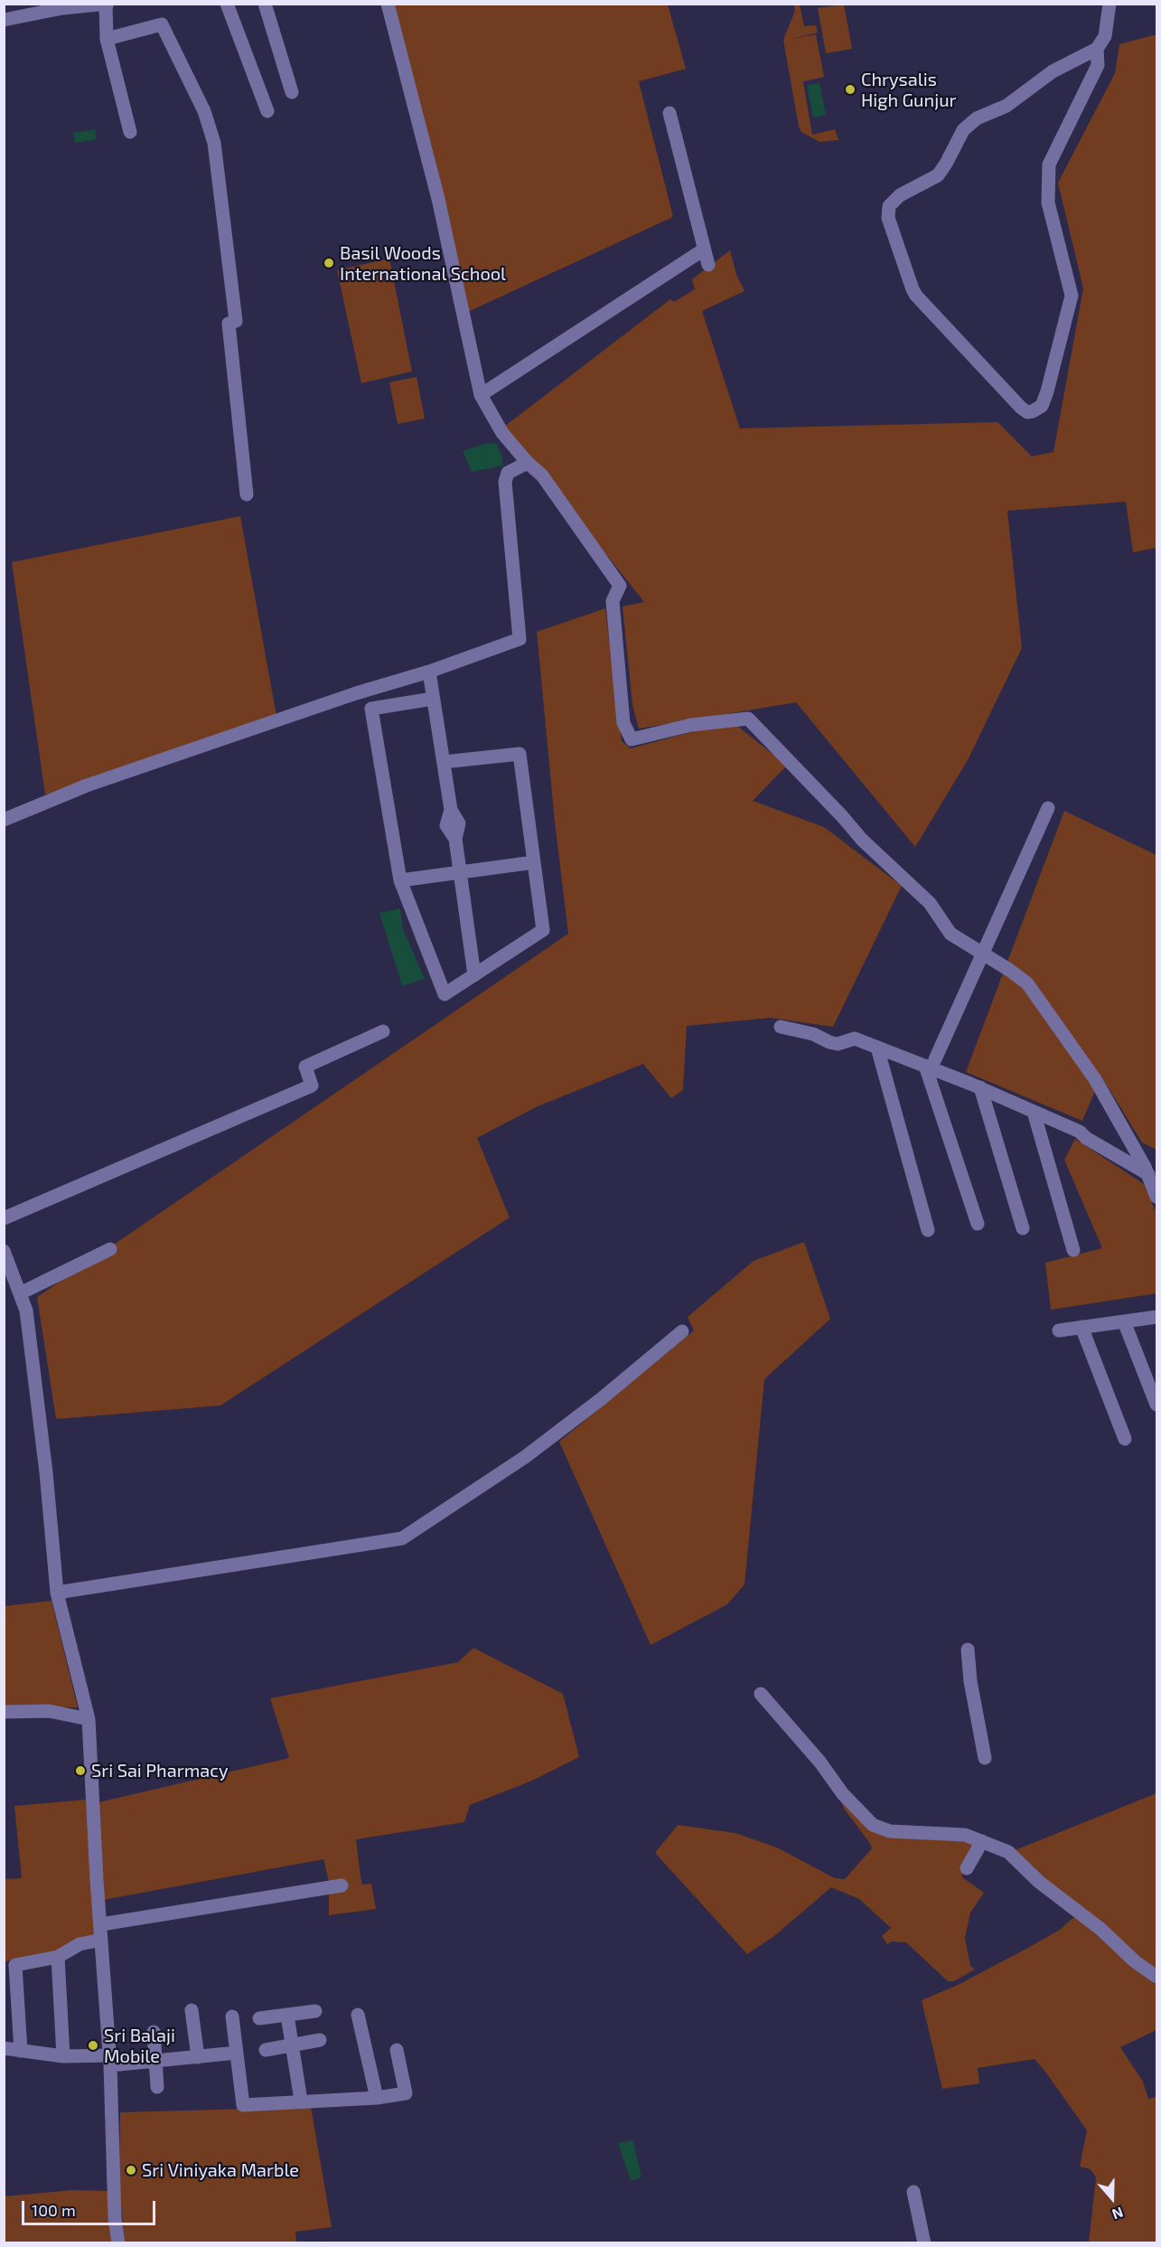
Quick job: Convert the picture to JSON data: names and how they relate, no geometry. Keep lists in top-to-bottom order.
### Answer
{
  "places": [
    "Chrysalis High Gunjur",
    "Basil Woods International School",
    "Sri Sai Pharmacy",
    "Sri Balaji Mobile",
    "Sri Viniyaka Marble"
  ],
  "scale_bar": "100 m",
  "north": "bottom"
}
